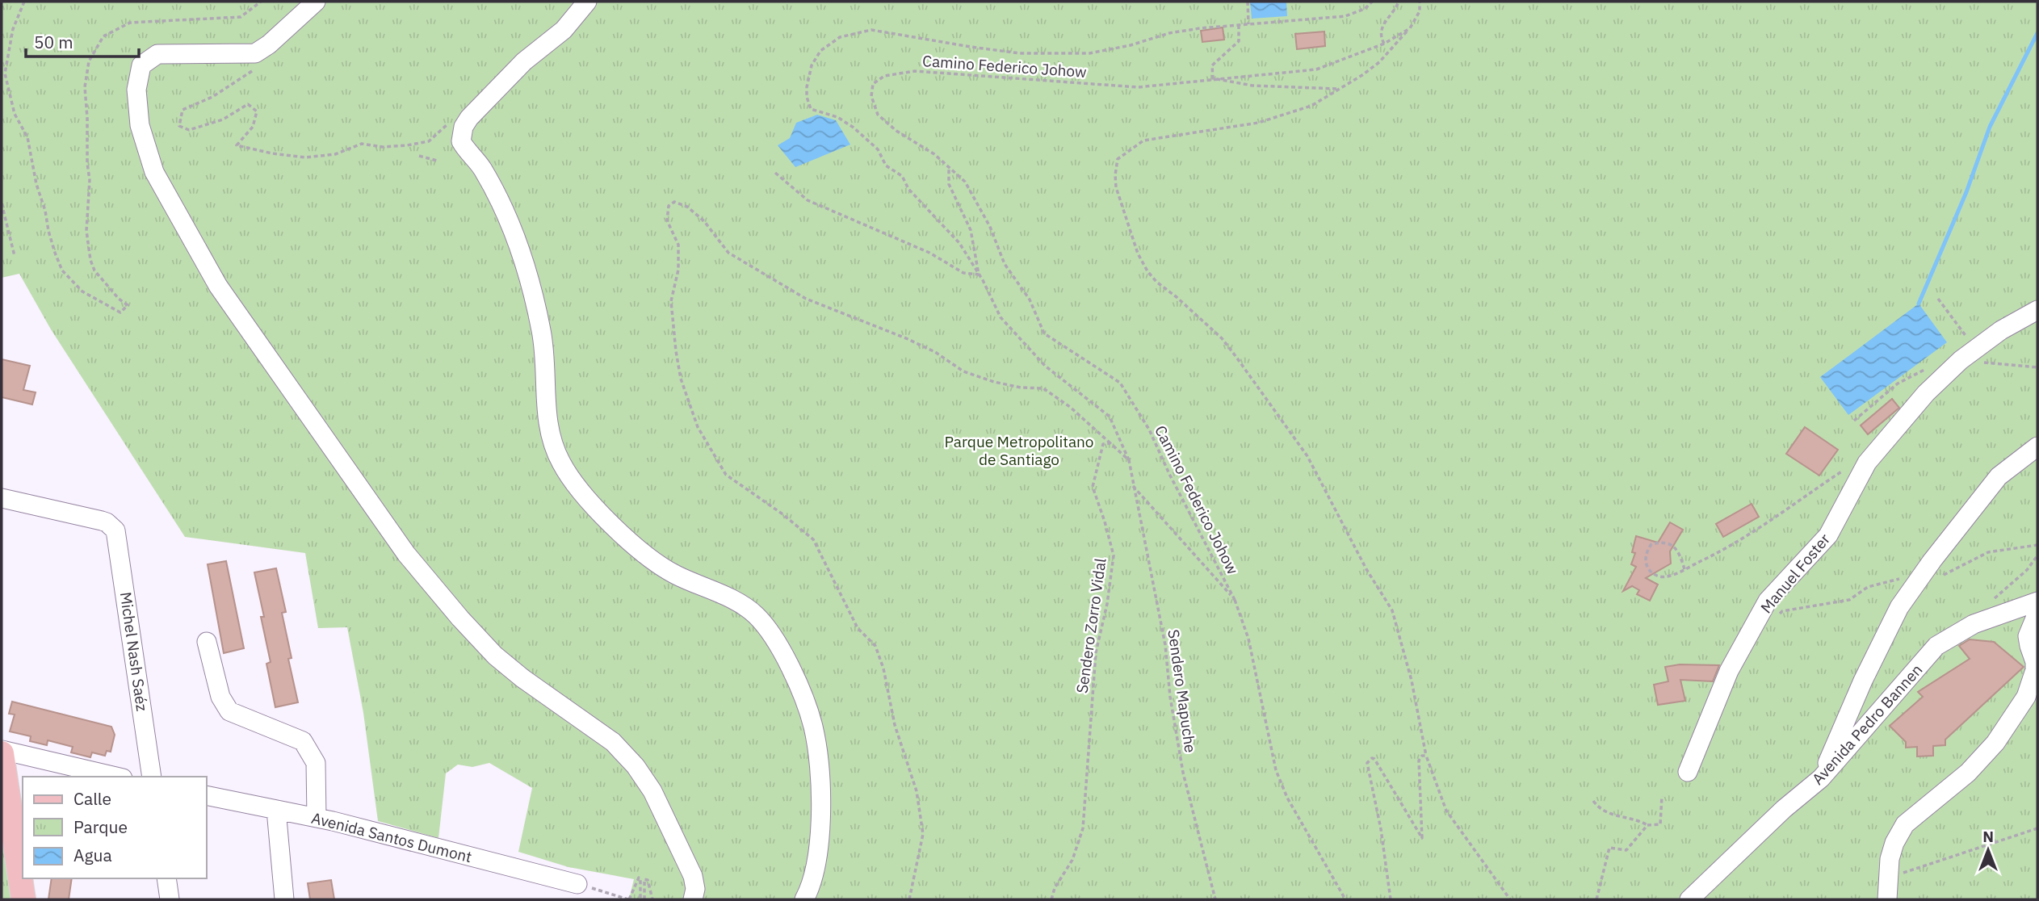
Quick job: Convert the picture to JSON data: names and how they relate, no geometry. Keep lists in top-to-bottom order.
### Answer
{
  "streets": {
    "street": [
      "Manuel Foster",
      "Michel Nash Saéz",
      "Avenida Pedro Bannen",
      "Avenida Santos Dumont"
    ],
    "path": ["Camino Federico Johow", "Sendero Zorro Vidal", "Sendero Mapuche"]
  },
  "parks": ["Parque Metropolitano de Santiago"],
  "legend": ["Calle", "Parque", "Agua"],
  "scale_bar": "50 m",
  "north": "top"
}
